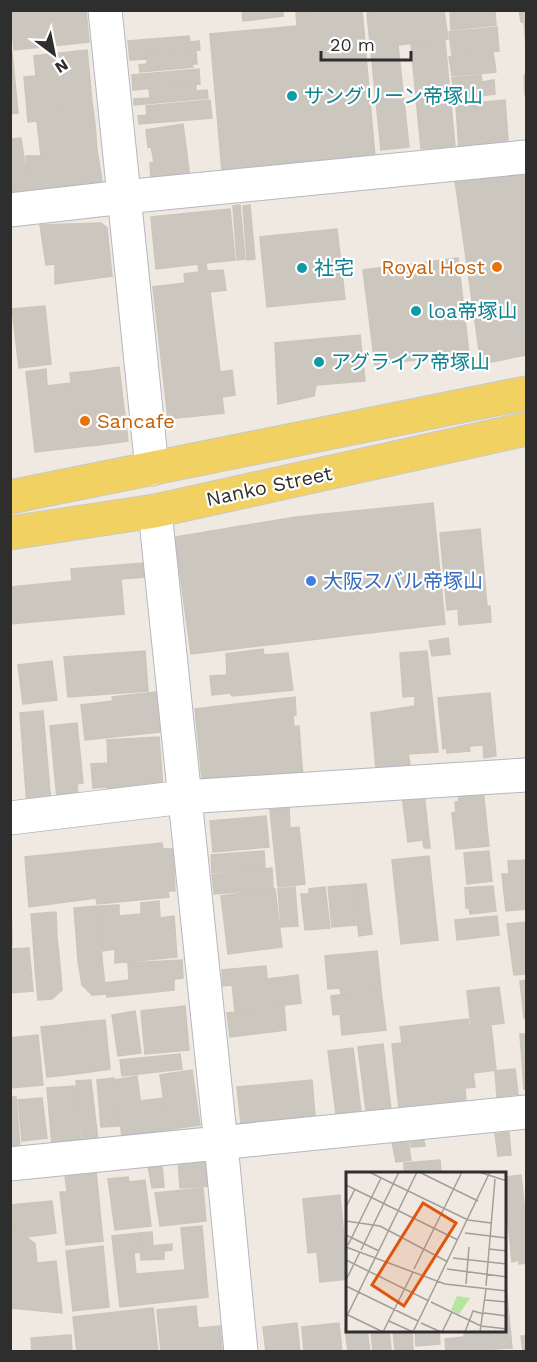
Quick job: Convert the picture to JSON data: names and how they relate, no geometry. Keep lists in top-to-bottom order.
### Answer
{
  "streets": {
    "main road": ["Nanko Street"]
  },
  "places": [
    "サングリーン帝塚山",
    "Royal Host",
    "社宅",
    "loa帝塚山",
    "アグライア帝塚山",
    "Sancafe",
    "大阪スバル帝塚山"
  ],
  "scale_bar": "20 m",
  "north": "bottom right"
}
